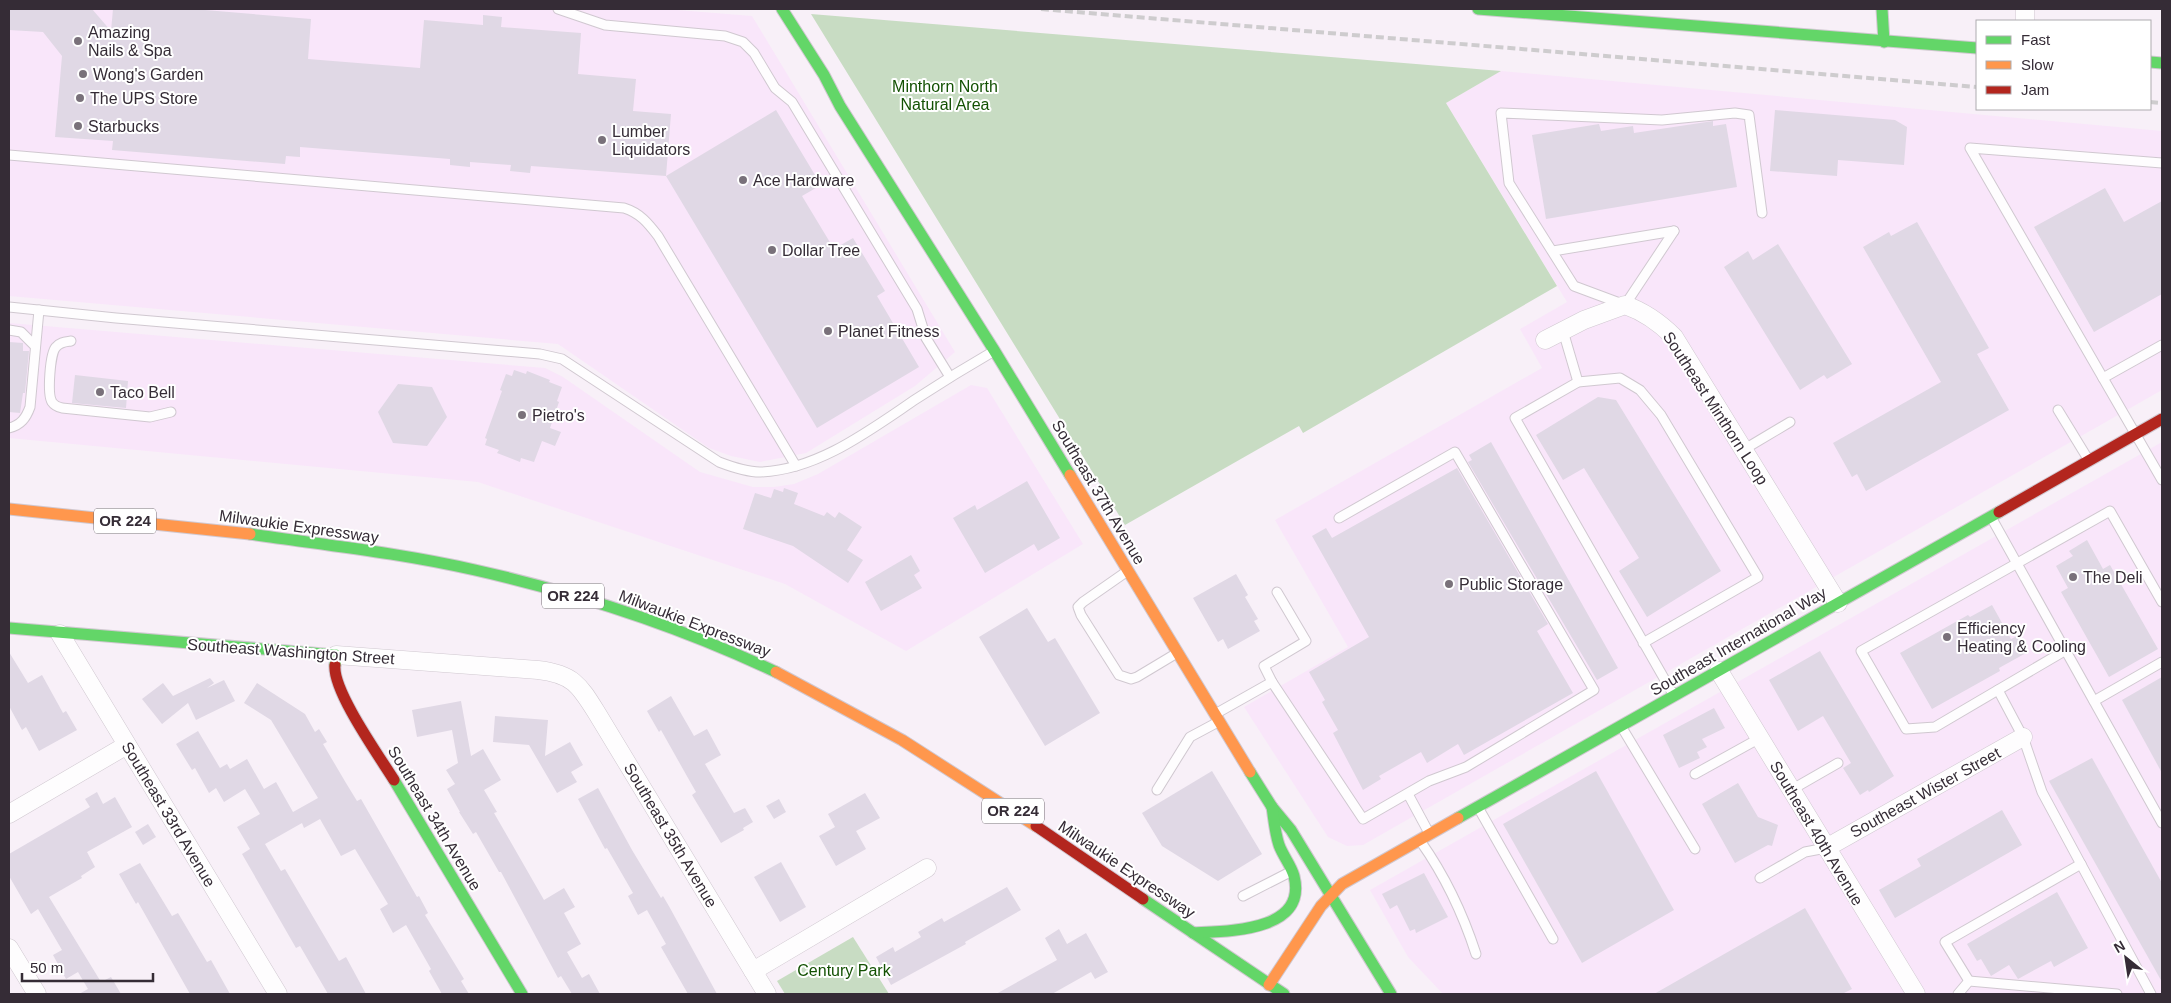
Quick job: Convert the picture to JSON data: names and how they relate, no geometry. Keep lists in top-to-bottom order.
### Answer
{
  "streets": {
    "main road": [
      "Southeast 37th Avenue",
      "OR 224",
      "Milwaukie Expressway",
      "Southeast International Way",
      "Southeast Washington Street",
      "Southeast 34th Avenue"
    ],
    "street": [
      "Southeast Minthorn Loop",
      "Southeast Wister Street",
      "Southeast 33rd Avenue",
      "Southeast 40th Avenue",
      "Southeast 35th Avenue"
    ]
  },
  "crossings": [
    ["Southeast Minthorn Loop", "Southeast International Way"],
    ["Southeast 37th Avenue", "Southeast International Way"],
    ["Southeast International Way", "Southeast 40th Avenue"],
    ["Southeast Washington Street", "Southeast 33rd Avenue"],
    ["Southeast Washington Street", "Southeast 34th Avenue"],
    ["Southeast Washington Street", "Southeast 35th Avenue"],
    ["Southeast Wister Street", "Southeast 40th Avenue"]
  ],
  "parks": ["Minthorn North Natural Area", "Century Park"],
  "places": [
    "Amazing Nails & Spa",
    "Wong's Garden",
    "The UPS Store",
    "Starbucks",
    "Lumber Liquidators",
    "Ace Hardware",
    "Dollar Tree",
    "Planet Fitness",
    "Taco Bell",
    "Pietro's",
    "The Deli",
    "Public Storage",
    "Efficiency Heating & Cooling"
  ],
  "legend": ["Fast", "Slow", "Jam"],
  "scale_bar": "50 m",
  "north": "top left"
}
